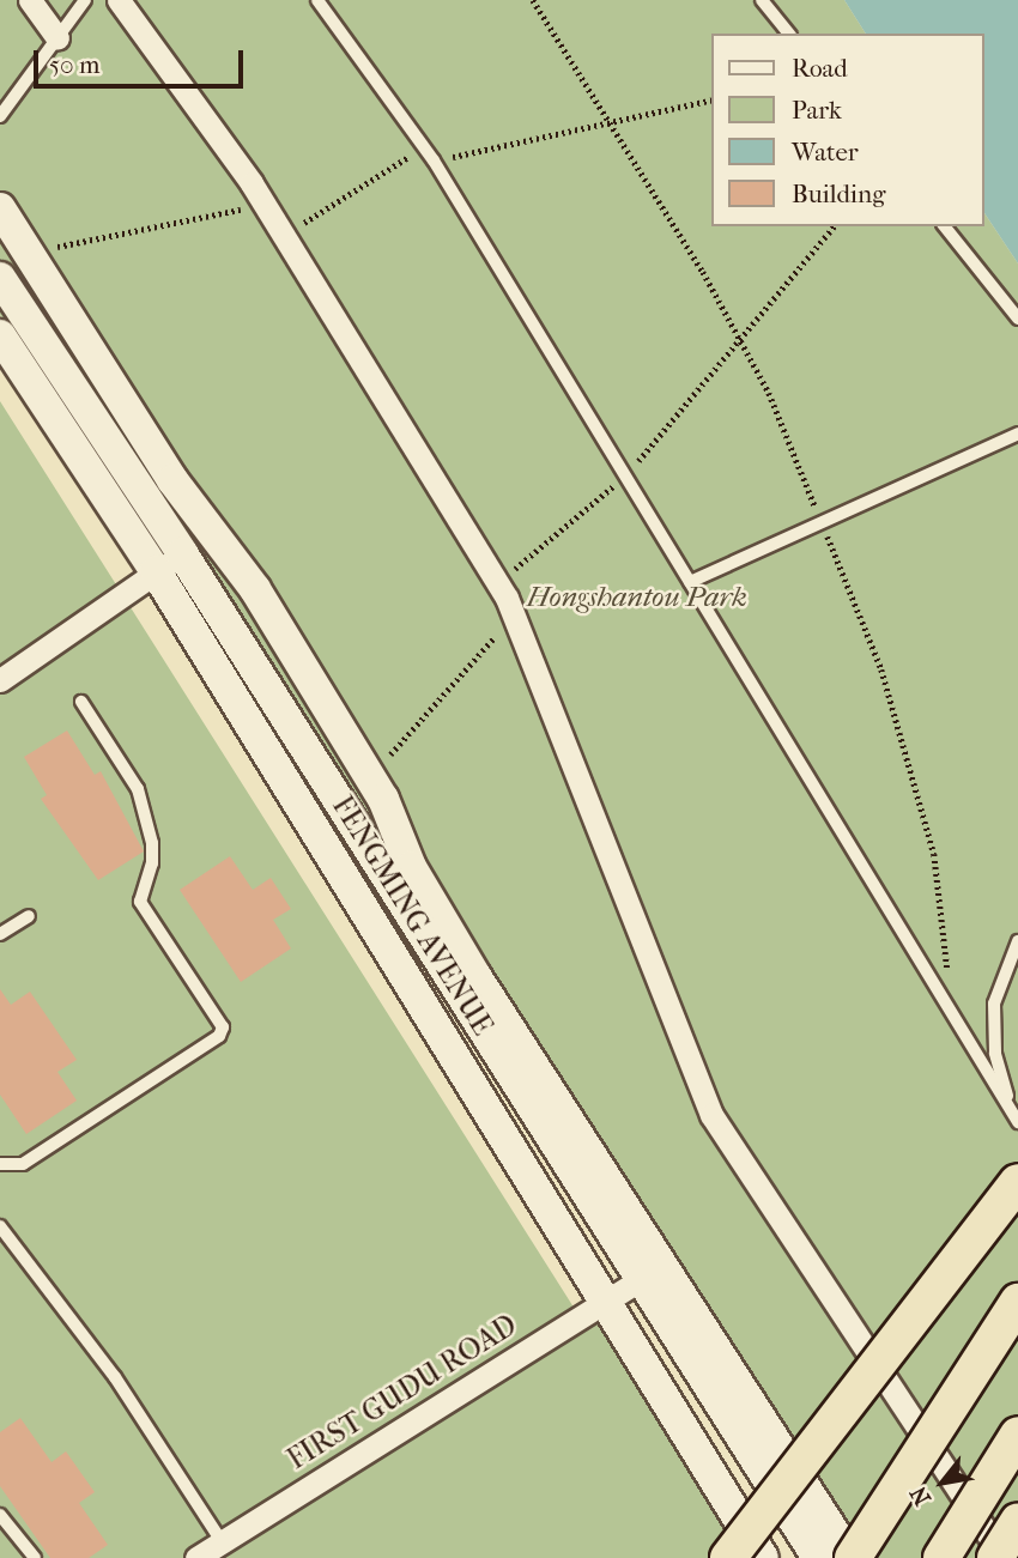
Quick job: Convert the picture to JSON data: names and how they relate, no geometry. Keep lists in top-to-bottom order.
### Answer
{
  "streets": {
    "main road": ["FENGMING AVENUE"],
    "street": ["FIRST GUDU ROAD"]
  },
  "crossings": [
    ["FENGMING AVENUE", "FIRST GUDU ROAD"]
  ],
  "parks": ["Hongshantou Park"],
  "legend": [
    "Road",
    "Park",
    "Water",
    "Building"
  ],
  "scale_bar": "50 m",
  "north": "bottom left"
}
